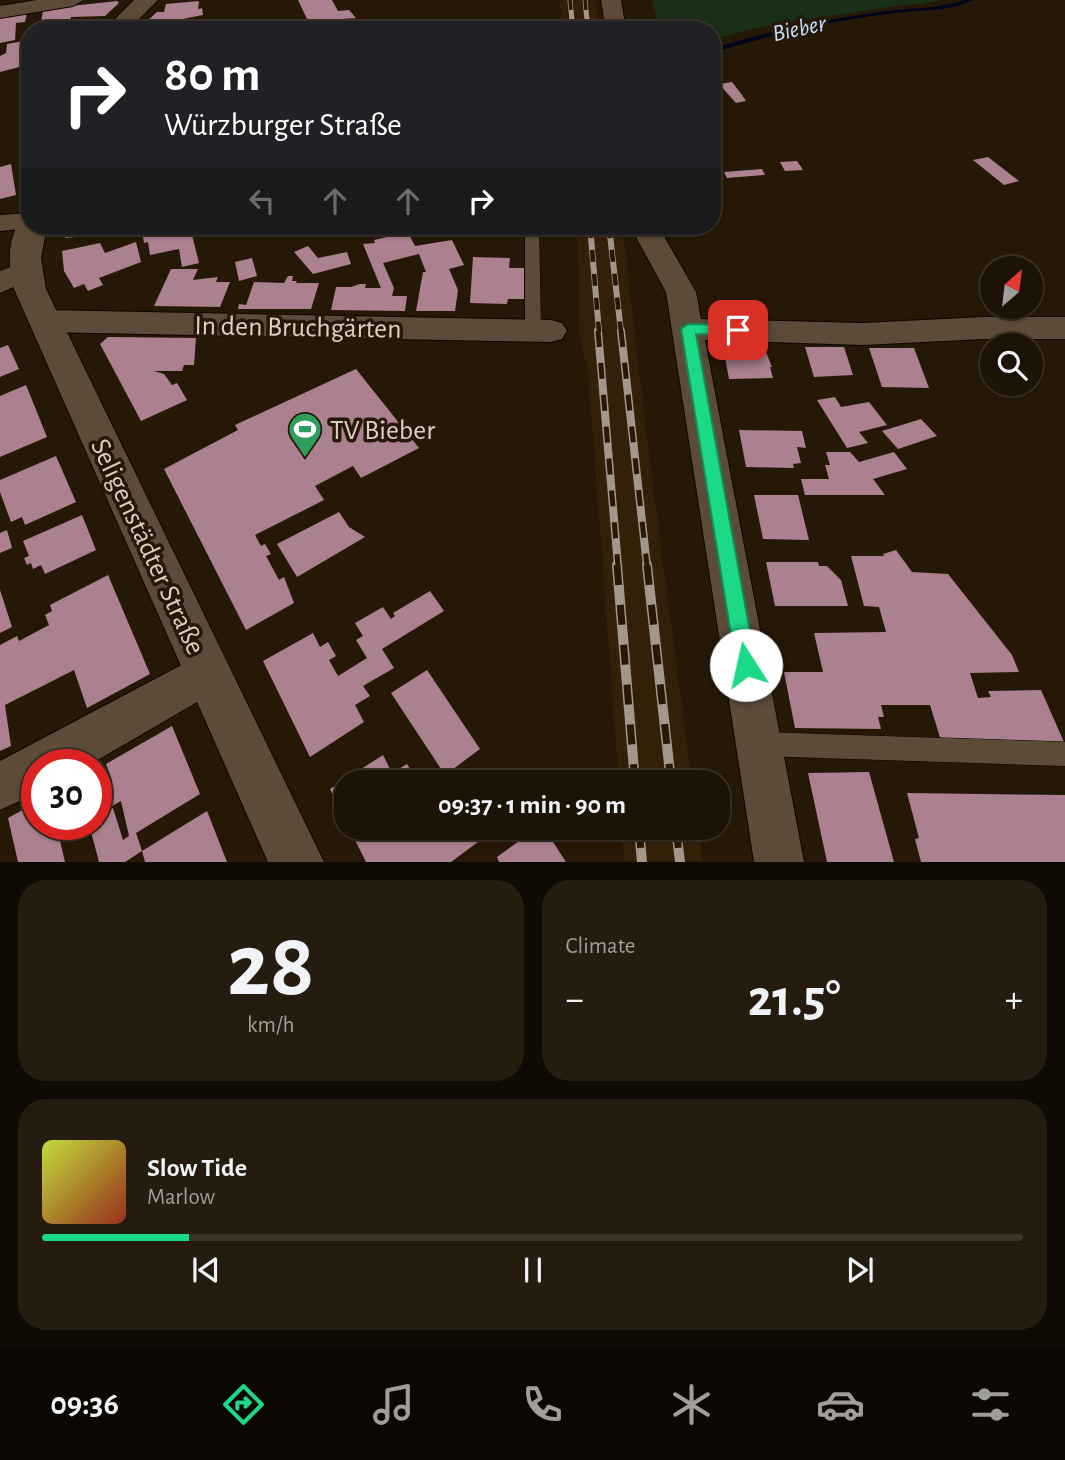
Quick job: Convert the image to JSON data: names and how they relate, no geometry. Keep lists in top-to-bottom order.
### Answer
{
  "streets": {
    "street": ["In den Bruchgärten", "Seligenstädter Straße"]
  },
  "crossings": [
    ["In den Bruchgärten", "Seligenstädter Straße"]
  ],
  "water": ["Bieber"],
  "places": {
    "sports": ["TV Bieber"]
  },
  "north": "top right",
  "page": {
    "turn": ["80 m", "Würzburger Straße"],
    "limit": "30",
    "trip": "09:37 · 1 min · 90 m",
    "tile": [
      ["28", "km/h"],
      "Climate"
    ],
    "heat": ["−", "21.5°", "+"],
    "song": ["Slow Tide", "Marlow"],
    "tabs": "09:36"
  }
}
